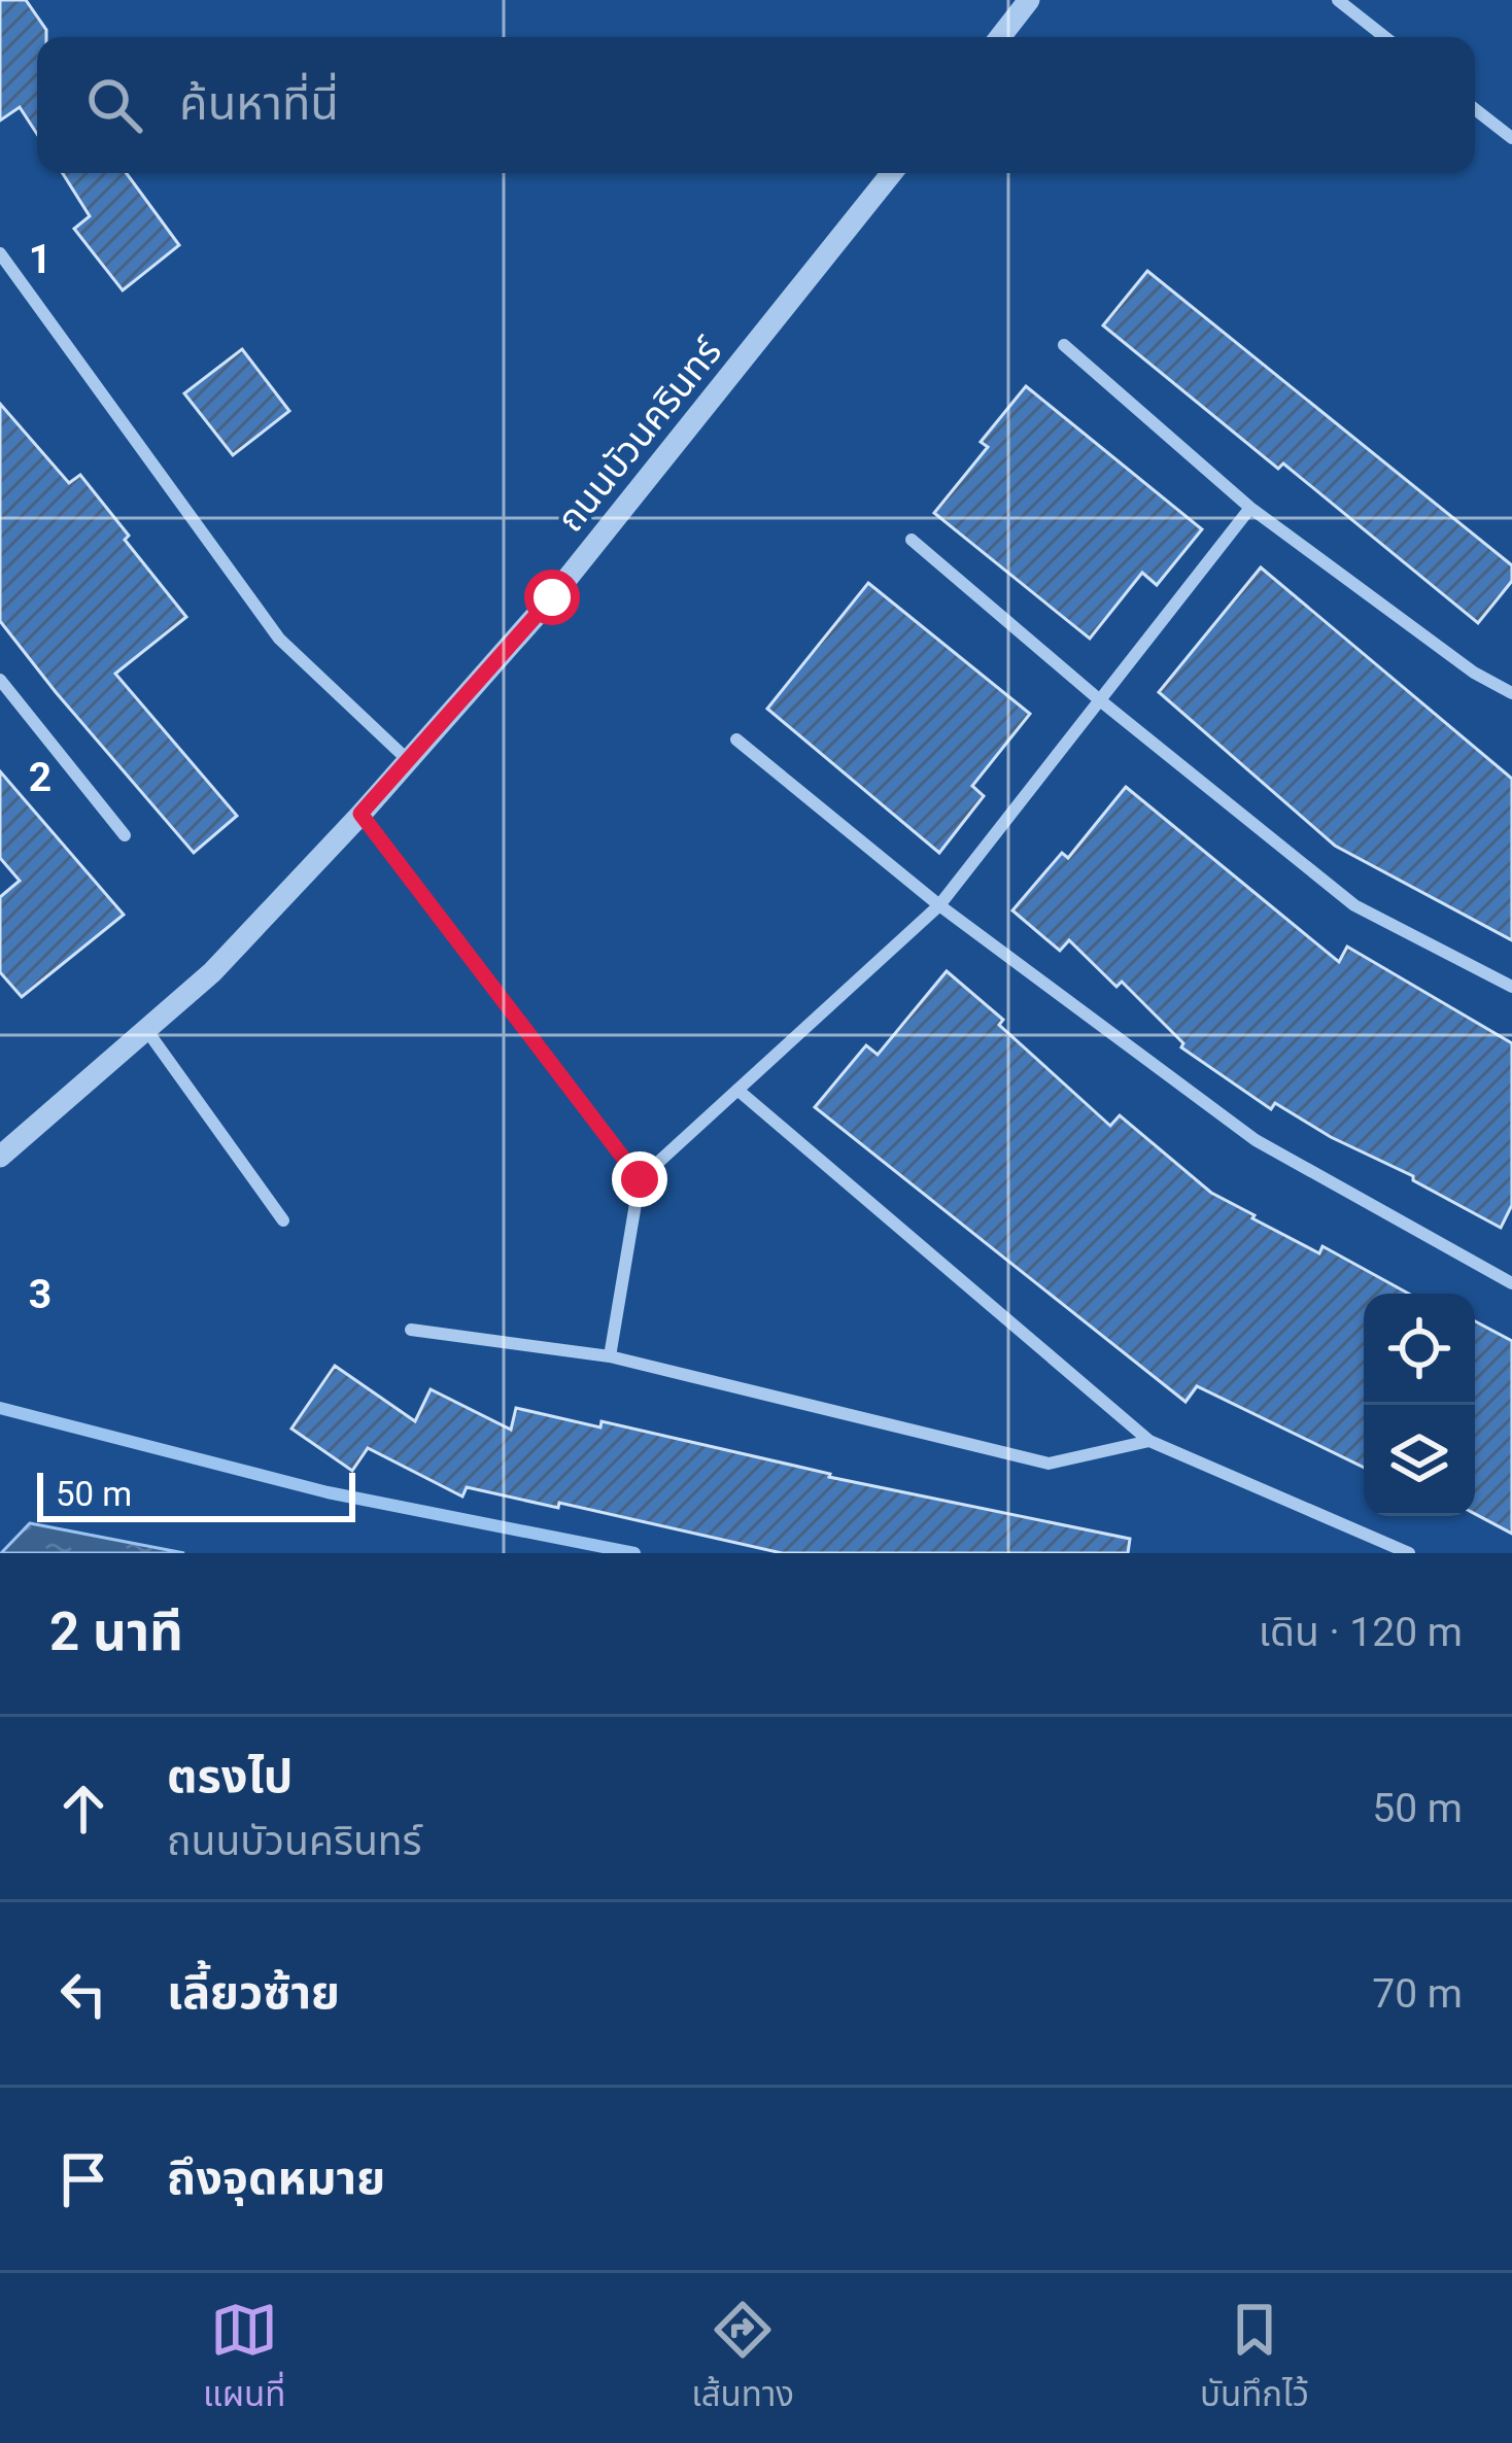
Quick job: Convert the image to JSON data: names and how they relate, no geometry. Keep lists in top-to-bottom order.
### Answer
{
  "streets": {
    "street": ["ถนนบัวนครินทร์"]
  },
  "scale_bar": "50 m",
  "page": {
    "search": "ค้นหาที่นี่",
    "scale": "50 m",
    "heading": ["2 นาที", "เดิน · 120 m"],
    "list": [
      ["ตรงไป", "ถนนบัวนครินทร์", "50 m"],
      ["เลี้ยวซ้าย", "70 m"],
      "ถึงจุดหมาย"
    ],
    "nav": ["แผนที่", "เส้นทาง", "บันทึกไว้"]
  },
  "grid": {
    "rows": ["1", "2", "3"]
  }
}
